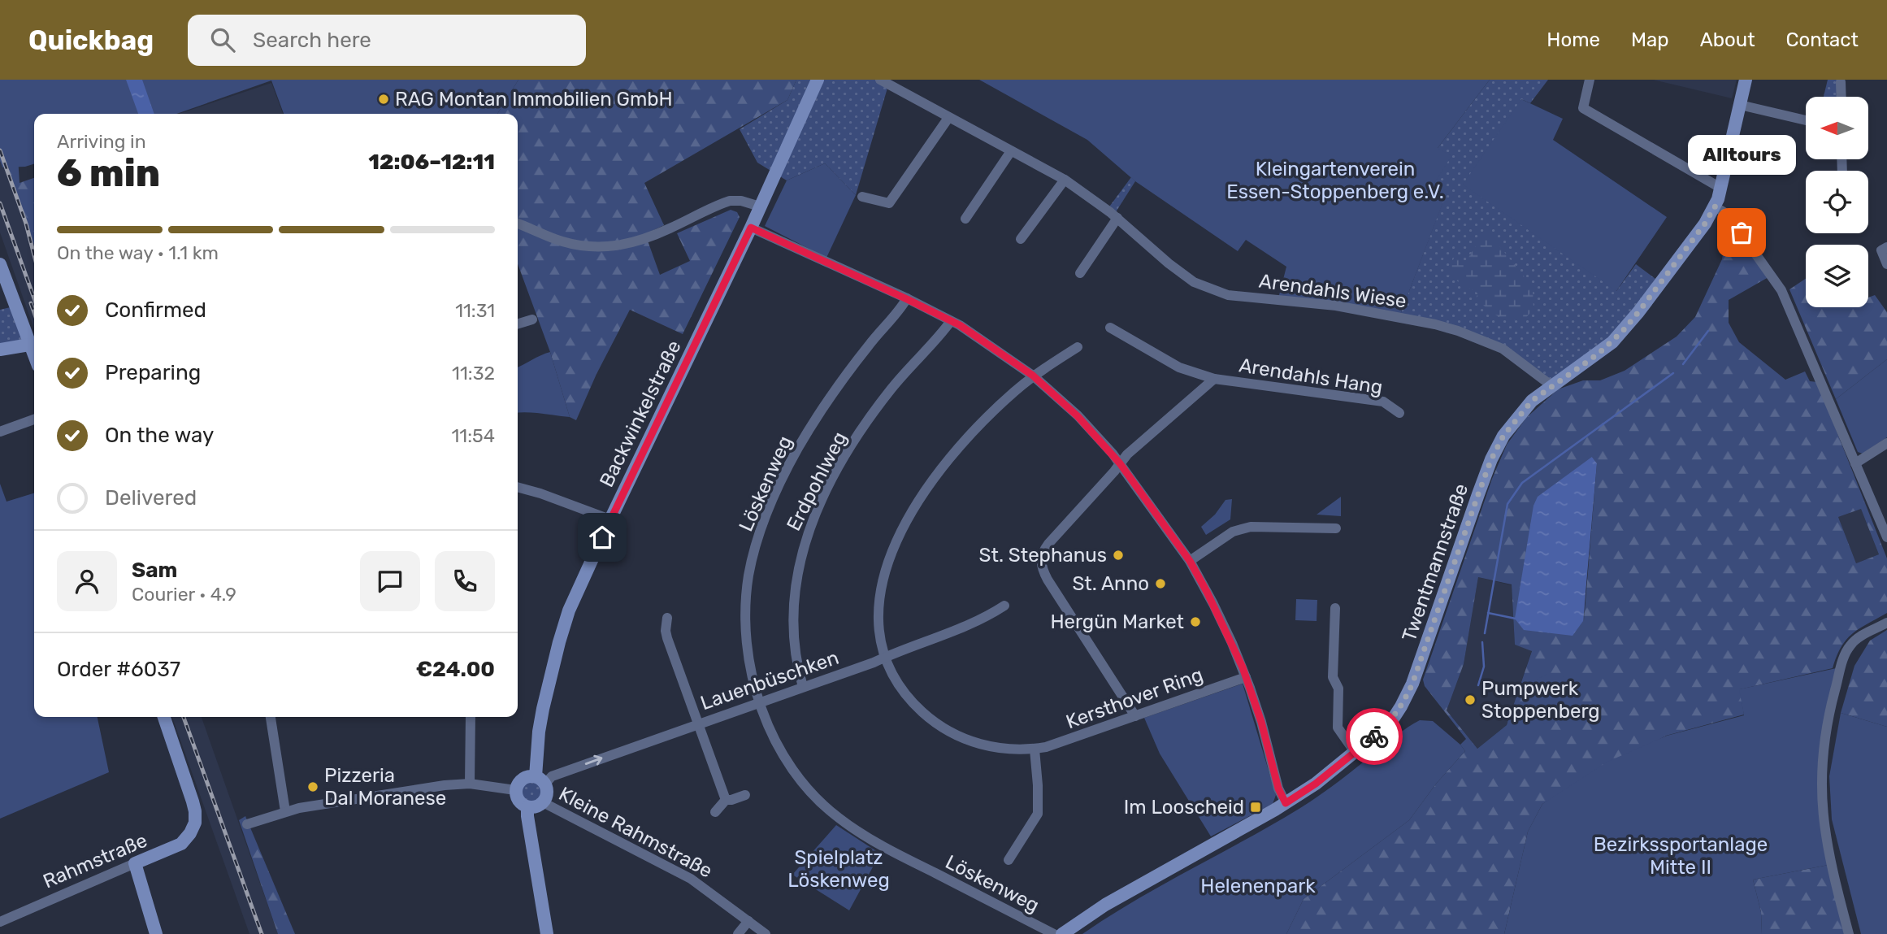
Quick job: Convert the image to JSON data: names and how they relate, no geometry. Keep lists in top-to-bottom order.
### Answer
{
  "streets": {
    "street": [
      "Arendahls Wiese",
      "Arendahls Hang",
      "Backwinkelstraße",
      "Erdpohlweg",
      "Löskenweg",
      "Twentmannstraße",
      "Lauenbüschken",
      "Kersthover Ring",
      "Kleine Rahmstraße",
      "Rahmstraße"
    ]
  },
  "crossings": [
    ["Arendahls Wiese", "Twentmannstraße"],
    ["Arendahls Hang", "Kersthover Ring"],
    ["Backwinkelstraße", "Lauenbüschken"],
    ["Backwinkelstraße", "Kleine Rahmstraße"],
    ["Erdpohlweg", "Lauenbüschken"],
    ["Löskenweg", "Lauenbüschken"],
    ["Lauenbüschken", "Kersthover Ring"],
    ["Lauenbüschken", "Kleine Rahmstraße"]
  ],
  "parks": [
    "Kleingartenverein Essen-Stoppenberg e.V.",
    "Bezirkssportanlage Mitte II",
    "Spielplatz Löskenweg",
    "Helenenpark"
  ],
  "places": {
    "other": [
      "RAG Montan Immobilien GmbH",
      "Alltours",
      "St. Stephanus",
      "St. Anno",
      "Hergün Market",
      "Pumpwerk Stoppenberg",
      "Pizzeria Dal Moranese"
    ],
    "transit": ["Im Looscheid"]
  },
  "north": "left",
  "page": {
    "header": "Quickbag",
    "search": "Search here",
    "nav": [
      "Home",
      "Map",
      "About",
      "Contact"
    ],
    "heading": ["6 min", "Arriving in", "12:06–12:11"],
    "panel": [
      "Sam",
      "Courier · 4.9",
      "Order #6037",
      "€24.00"
    ],
    "bubble": "Alltours",
    "bar": "On the way · 1.1 km",
    "list": [
      ["Confirmed", "11:31"],
      ["Preparing", "11:32"],
      ["On the way", "11:54"],
      "Delivered"
    ]
  }
}
